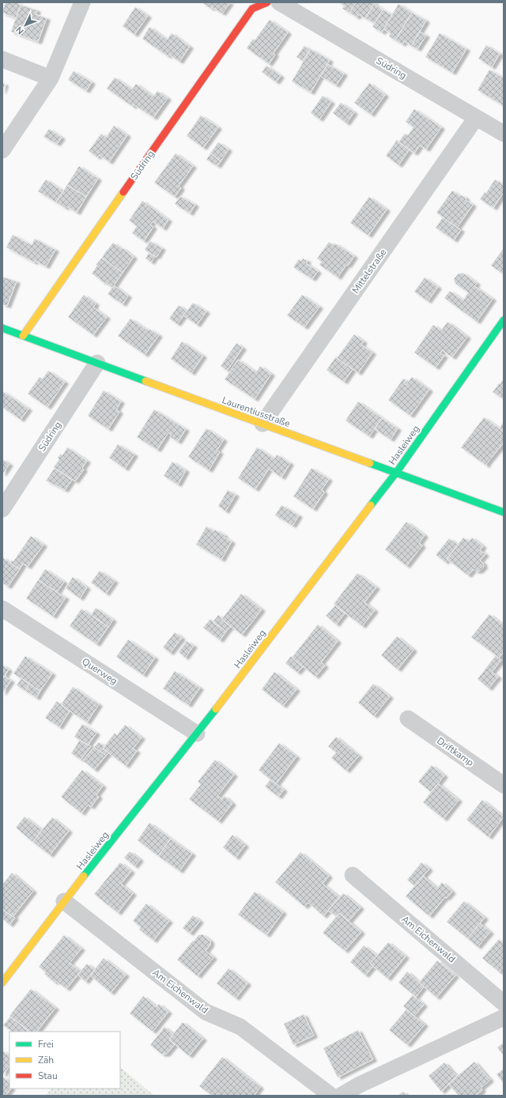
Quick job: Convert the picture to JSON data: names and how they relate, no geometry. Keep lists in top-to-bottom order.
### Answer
{
  "streets": {
    "street": [
      "Südring",
      "Mittelstraße",
      "Laurentiusstraße",
      "Hasleiweg",
      "Querweg",
      "Driftkamp",
      "Am Eichenwald"
    ]
  },
  "crossings": [
    ["Südring", "Mittelstraße"],
    ["Südring", "Laurentiusstraße"],
    ["Mittelstraße", "Laurentiusstraße"],
    ["Laurentiusstraße", "Hasleiweg"],
    ["Hasleiweg", "Querweg"],
    ["Hasleiweg", "Am Eichenwald"]
  ],
  "legend": ["Frei", "Zäh", "Stau"],
  "north": "bottom left"
}
